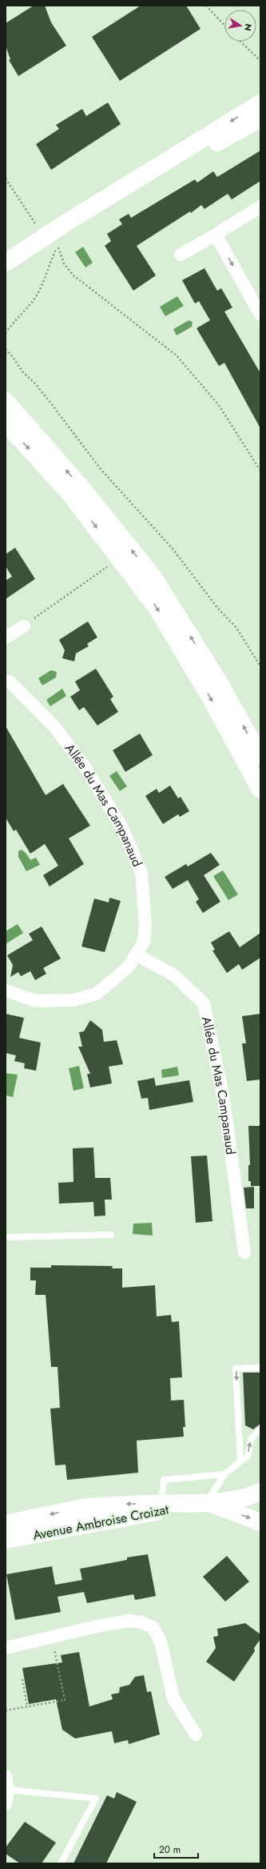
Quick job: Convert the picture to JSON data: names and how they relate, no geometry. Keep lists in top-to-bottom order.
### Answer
{
  "streets": {
    "street": ["Allée du Mas Campanaud", "Avenue Ambroise Croizat"]
  },
  "scale_bar": "20 m",
  "north": "right"
}
